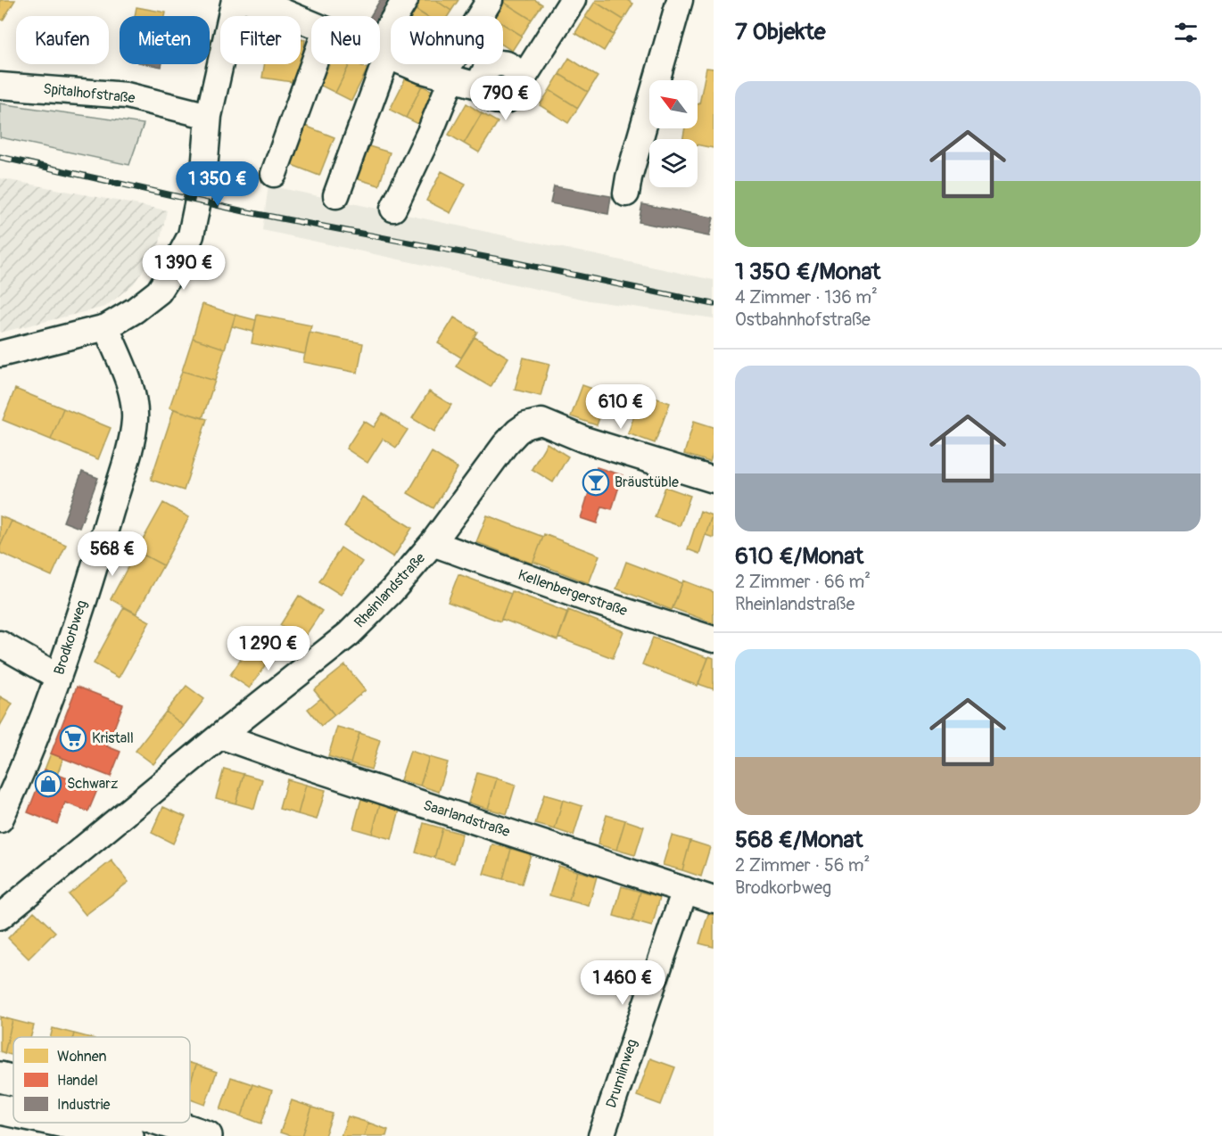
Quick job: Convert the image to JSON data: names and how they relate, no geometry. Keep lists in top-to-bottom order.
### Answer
{
  "streets": {
    "street": [
      "Spitalhofstraße",
      "Rheinlandstraße",
      "Kellenbergerstraße",
      "Brodkorbweg",
      "Saarlandstraße",
      "Drumlinweg"
    ]
  },
  "crossings": [
    ["Rheinlandstraße", "Kellenbergerstraße"],
    ["Rheinlandstraße", "Saarlandstraße"],
    ["Saarlandstraße", "Drumlinweg"]
  ],
  "places": {
    "bar": ["Bräustüble"],
    "supermarket": ["Kristall"],
    "shop": ["Schwarz"]
  },
  "legend": ["Wohnen", "Handel", "Industrie"],
  "north": "top left",
  "page": {
    "heading": "7 Objekte",
    "chip": [
      "Kaufen",
      "Mieten",
      "Filter",
      "Neu",
      "Wohnung"
    ],
    "list": [
      {
        "name": "1 350 €/Monat",
        "note": "4 Zimmer · 136 m² · Ostbahnhofstraße"
      },
      {
        "name": "610 €/Monat",
        "note": "2 Zimmer · 66 m² · Rheinlandstraße"
      },
      {
        "name": "568 €/Monat",
        "note": "2 Zimmer · 56 m² · Brodkorbweg"
      }
    ],
    "price": [
      "790 €",
      "1 350 €",
      "1 390 €",
      "610 €",
      "568 €",
      "1 290 €",
      "1 460 €"
    ]
  }
}
